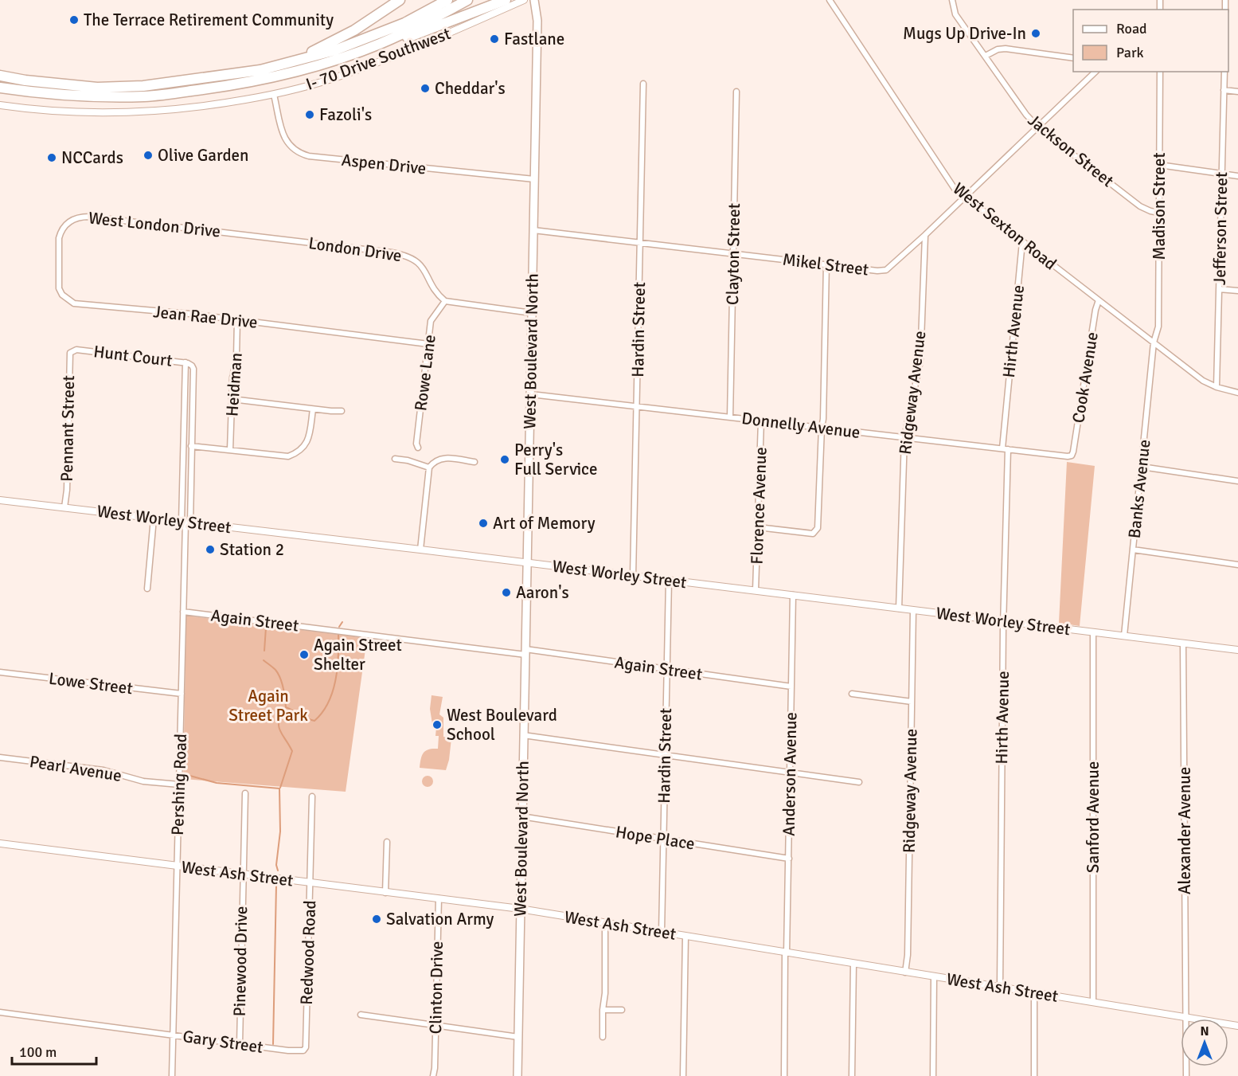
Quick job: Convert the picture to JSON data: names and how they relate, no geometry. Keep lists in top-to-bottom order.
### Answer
{
  "streets": {
    "main road": ["West Boulevard North"],
    "street": [
      "I- 70 Drive Southwest",
      "Jackson Street",
      "Aspen Drive",
      "Madison Street",
      "West London Drive",
      "West Sexton Road",
      "Jefferson Street",
      "London Drive",
      "Clayton Street",
      "Mikel Street",
      "Jean Rae Drive",
      "Hardin Street",
      "Hirth Avenue",
      "Hunt Court",
      "Rowe Lane",
      "Cook Avenue",
      "Heidman",
      "Ridgeway Avenue",
      "Donnelly Avenue",
      "Pennant Street",
      "Banks Avenue",
      "Florence Avenue",
      "West Worley Street",
      "Again Street",
      "Lowe Street",
      "Pearl Avenue",
      "Anderson Avenue",
      "Pershing Road",
      "Sanford Avenue",
      "Alexander Avenue",
      "Hope Place",
      "West Ash Street",
      "Redwood Road",
      "Pinewood Drive",
      "Clinton Drive",
      "Gary Street"
    ]
  },
  "crossings": [
    ["I- 70 Drive Southwest", "Aspen Drive"],
    ["Jackson Street", "Madison Street"],
    ["Jackson Street", "Mikel Street"],
    ["Aspen Drive", "West Boulevard North"],
    ["Madison Street", "West Sexton Road"],
    ["Madison Street", "Banks Avenue"],
    ["West London Drive", "London Drive"],
    ["West London Drive", "Jean Rae Drive"],
    ["West Sexton Road", "Jefferson Street"],
    ["West Sexton Road", "Mikel Street"],
    ["West Sexton Road", "Hirth Avenue"],
    ["West Sexton Road", "Cook Avenue"],
    ["West Sexton Road", "Banks Avenue"],
    ["London Drive", "Rowe Lane"],
    ["Clayton Street", "Mikel Street"],
    ["Clayton Street", "Donnelly Avenue"],
    ["Mikel Street", "Hardin Street"],
    ["Mikel Street", "West Boulevard North"],
    ["Mikel Street", "Ridgeway Avenue"],
    ["Jean Rae Drive", "Rowe Lane"],
    ["Jean Rae Drive", "Heidman"],
    ["Hardin Street", "Donnelly Avenue"],
    ["Hardin Street", "West Worley Street"],
    ["Hardin Street", "Again Street"],
    ["Hardin Street", "Hope Place"],
    ["Hardin Street", "West Ash Street"],
    ["Hirth Avenue", "Donnelly Avenue"],
    ["Hirth Avenue", "West Worley Street"],
    ["Hirth Avenue", "West Ash Street"],
    ["West Boulevard North", "Donnelly Avenue"],
    ["West Boulevard North", "West Worley Street"],
    ["West Boulevard North", "Again Street"],
    ["West Boulevard North", "Hope Place"],
    ["West Boulevard North", "West Ash Street"],
    ["Hunt Court", "Pennant Street"],
    ["Hunt Court", "Pershing Road"],
    ["Cook Avenue", "Donnelly Avenue"],
    ["Ridgeway Avenue", "Donnelly Avenue"],
    ["Ridgeway Avenue", "West Worley Street"],
    ["Ridgeway Avenue", "West Ash Street"],
    ["Donnelly Avenue", "Florence Avenue"],
    ["Pennant Street", "West Worley Street"],
    ["Banks Avenue", "West Worley Street"],
    ["Florence Avenue", "West Worley Street"],
    ["West Worley Street", "Anderson Avenue"],
    ["West Worley Street", "Pershing Road"],
    ["West Worley Street", "Sanford Avenue"],
    ["West Worley Street", "Alexander Avenue"],
    ["Again Street", "Anderson Avenue"],
    ["Again Street", "Pershing Road"],
    ["Lowe Street", "Pershing Road"],
    ["Pearl Avenue", "Pershing Road"],
    ["Anderson Avenue", "Hope Place"],
    ["Anderson Avenue", "West Ash Street"],
    ["Pershing Road", "West Ash Street"],
    ["Pershing Road", "Gary Street"],
    ["Sanford Avenue", "West Ash Street"],
    ["Alexander Avenue", "West Ash Street"],
    ["West Ash Street", "Redwood Road"],
    ["West Ash Street", "Pinewood Drive"],
    ["West Ash Street", "Clinton Drive"],
    ["Redwood Road", "Gary Street"],
    ["Pinewood Drive", "Gary Street"]
  ],
  "parks": ["Again Street Park"],
  "places": [
    "The Terrace Retirement Community",
    "Mugs Up Drive-In",
    "Fastlane",
    "Cheddar's",
    "Fazoli's",
    "Olive Garden",
    "NCCards",
    "Perry's Full Service",
    "Art of Memory",
    "Station 2",
    "Aaron's",
    "Again Street Shelter",
    "West Boulevard School",
    "Salvation Army"
  ],
  "legend": ["Road", "Park"],
  "scale_bar": "100 m",
  "north": "top"
}
